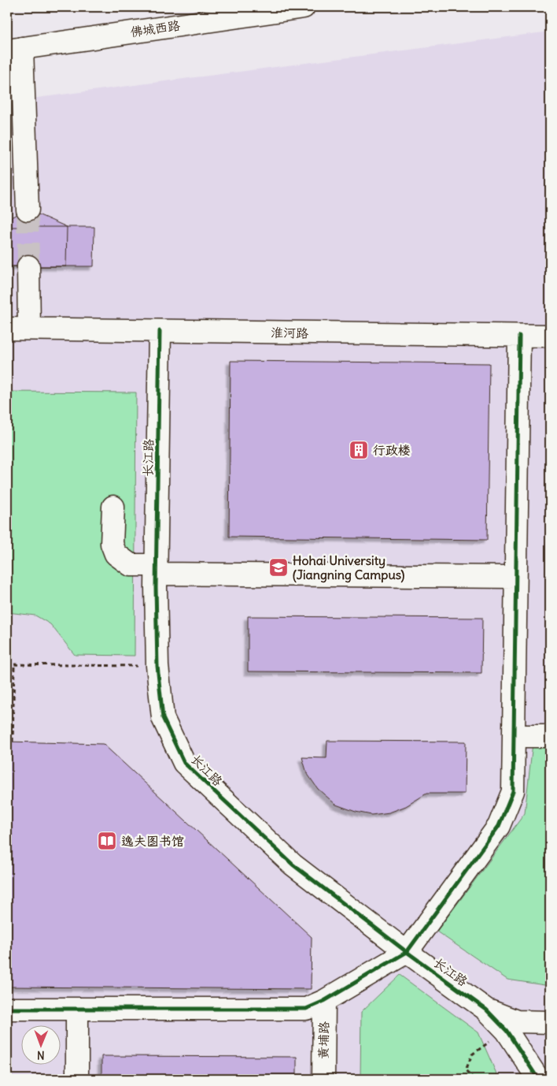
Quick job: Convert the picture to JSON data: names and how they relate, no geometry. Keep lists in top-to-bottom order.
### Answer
{
  "streets": {
    "street": [
      "佛城西路",
      "淮河路",
      "长江路",
      "黄埔路"
    ]
  },
  "crossings": [
    ["淮河路", "长江路"]
  ],
  "places": {
    "building": ["行政楼"],
    "school or university": ["Hohai University (Jiangning Campus)"],
    "library": ["逸夫图书馆"]
  },
  "north": "bottom"
}
